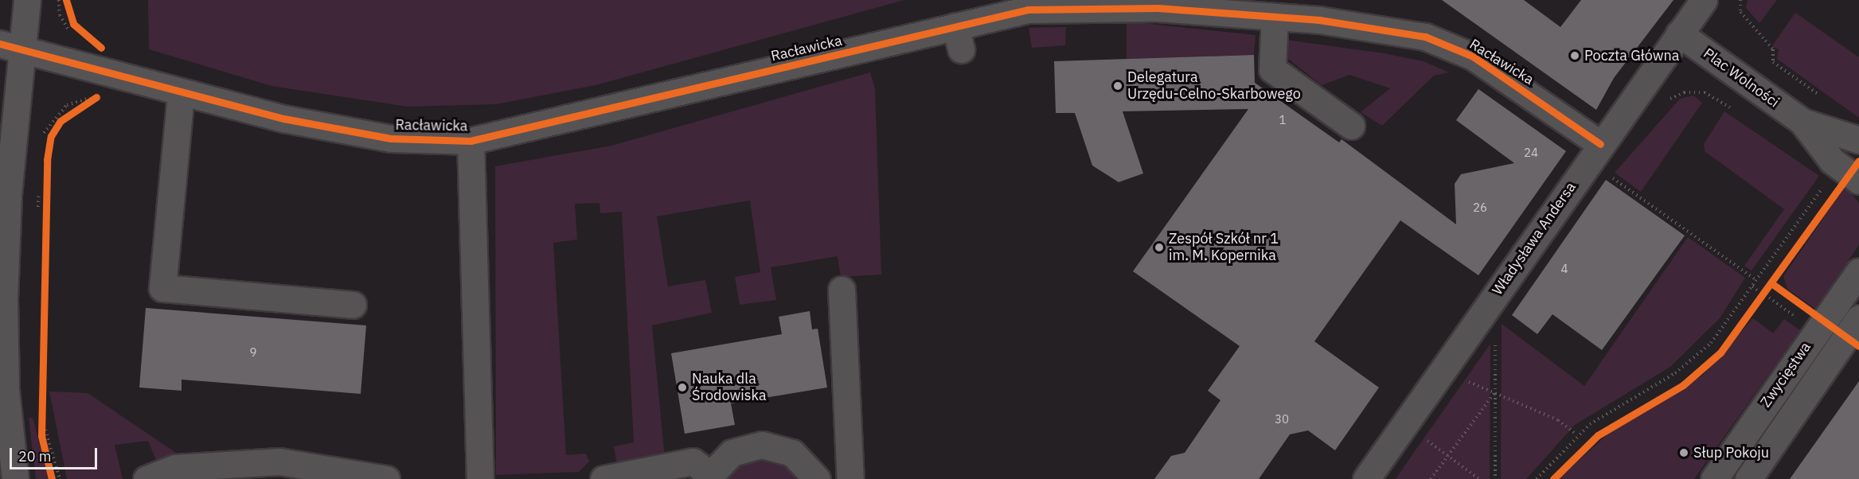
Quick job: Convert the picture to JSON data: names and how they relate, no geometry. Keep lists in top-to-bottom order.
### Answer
{
  "streets": {
    "street": [
      "Racławicka",
      "Plac Wolności",
      "Władysława Andersa",
      "Zwycięstwa"
    ]
  },
  "crossings": [
    ["Racławicka", "Władysława Andersa"],
    ["Plac Wolności", "Władysława Andersa"]
  ],
  "places": [
    "Poczta Główna",
    "Delegatura Urzędu-Celno-Skarbowego",
    "Zespół Szkół nr 1 im. M. Kopernika",
    "Nauka dla Środowiska",
    "Słup Pokoju"
  ],
  "house_numbers": [
    "1",
    "24",
    "26",
    "4",
    "9",
    "30"
  ],
  "scale_bar": "20 m"
}
